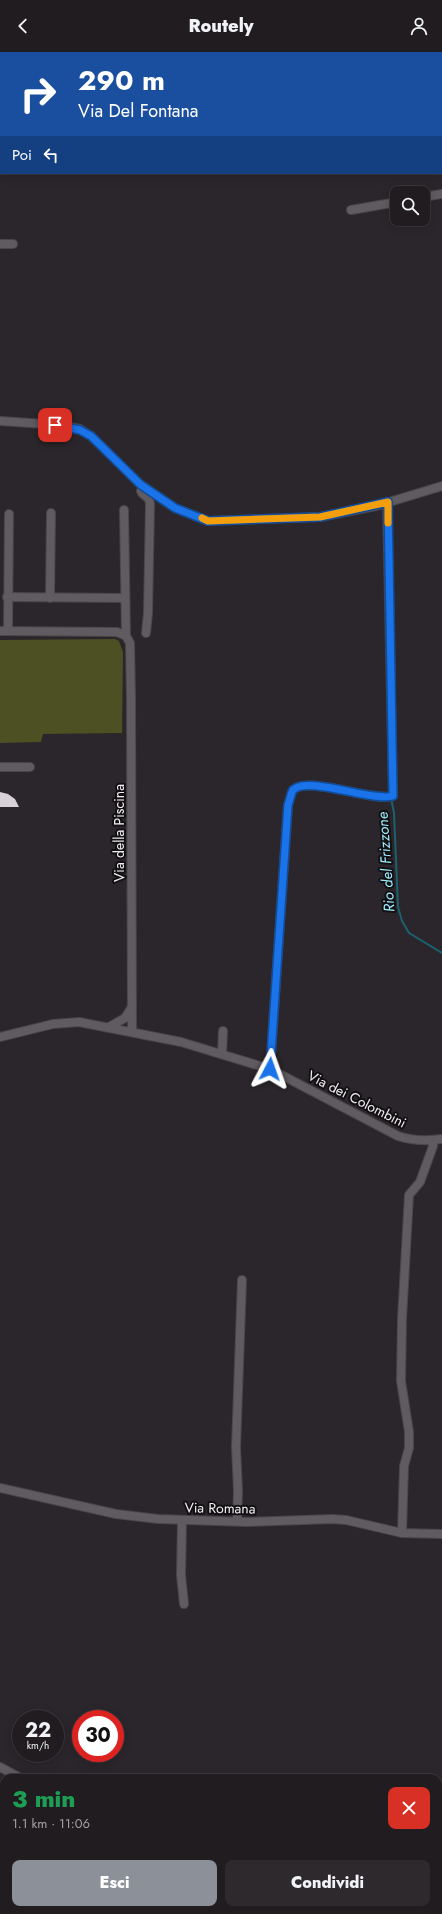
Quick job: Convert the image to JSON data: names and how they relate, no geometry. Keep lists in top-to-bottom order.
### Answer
{
  "streets": {
    "street": ["Via della Piscina", "Via dei Colombini", "Via Romana"]
  },
  "crossings": [
    ["Via della Piscina", "Via dei Colombini"]
  ],
  "water": ["Rio del Frizzone"],
  "page": {
    "header": "Routely",
    "turn": ["290 m", "Via Del Fontana"],
    "then": "Poi",
    "speed": "22 km/h",
    "limit": "30",
    "heading": ["3 min", "1.1 km · 11:06"],
    "buttons": ["Esci", "Condividi"]
  }
}
